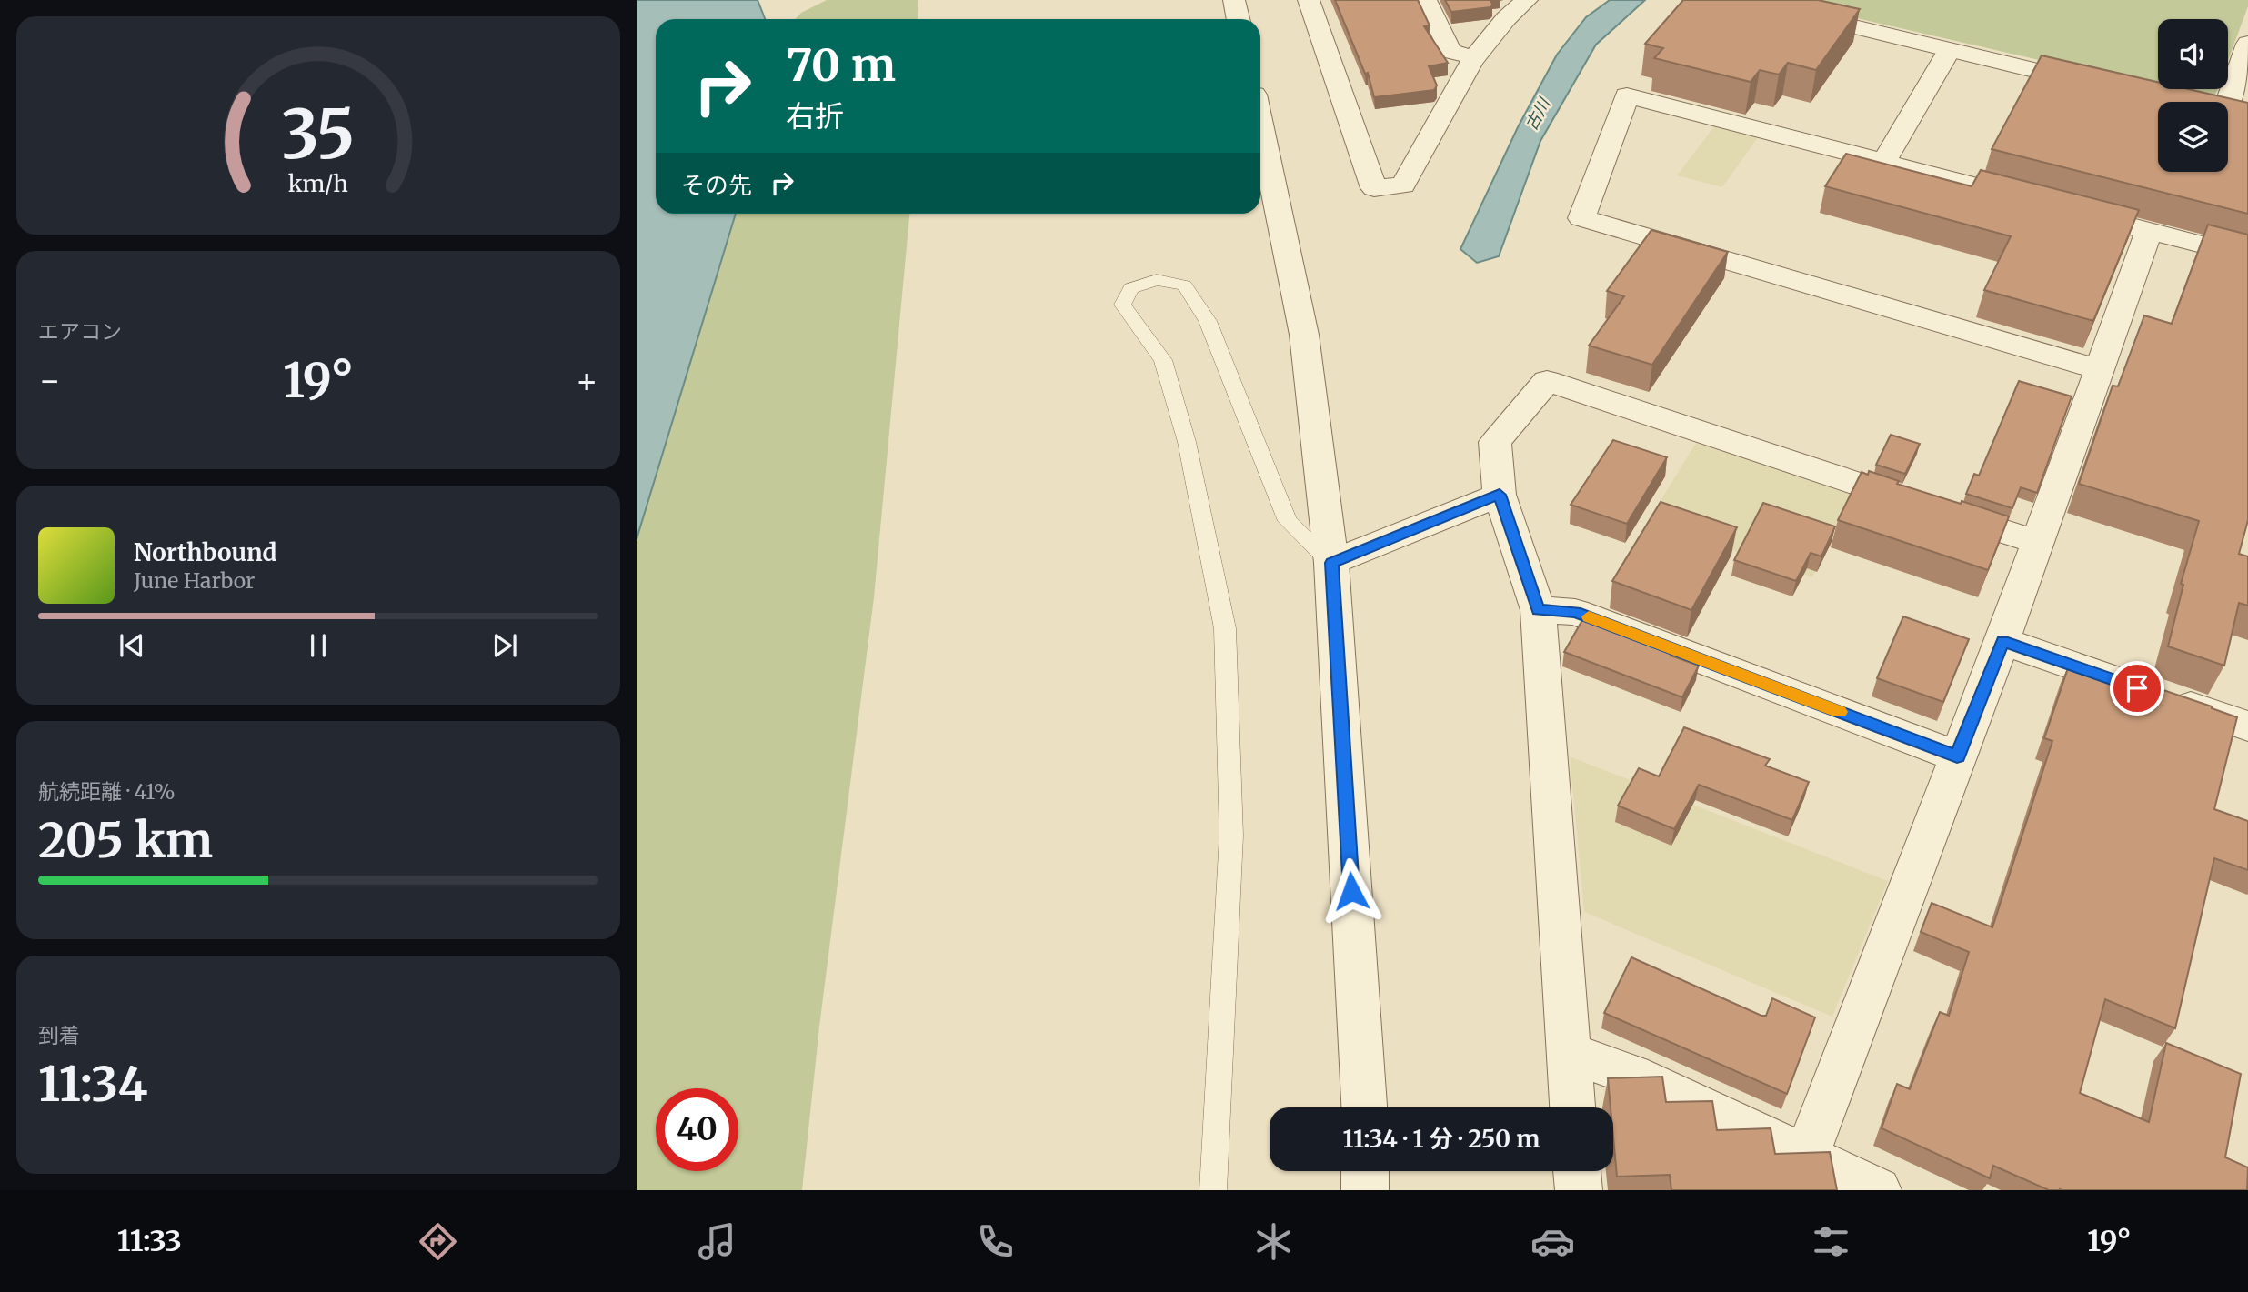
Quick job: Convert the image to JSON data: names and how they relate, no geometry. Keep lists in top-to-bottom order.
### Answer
{
  "water": ["古川"],
  "page": {
    "turn": ["70 m", "右折"],
    "then": "その先",
    "tile": [
      "エアコン",
      ["航続距離 · 41%", "205 km"],
      ["到着", "11:34"]
    ],
    "heat": ["−", "19°", "+"],
    "song": ["Northbound", "June Harbor"],
    "limit": "40",
    "trip": "11:34 · 1 分 · 250 m",
    "tabs": ["11:33", "19°"],
    "gauge": ["35", "km/h"]
  }
}
